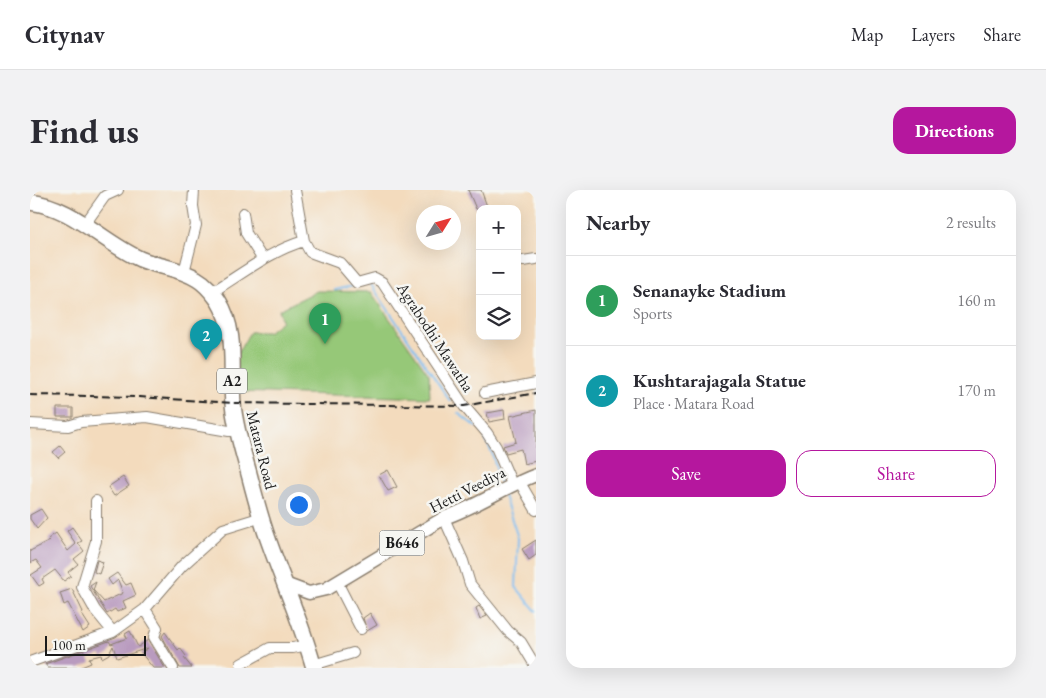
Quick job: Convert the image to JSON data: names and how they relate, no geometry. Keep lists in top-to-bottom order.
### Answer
{
  "streets": {
    "highway": ["A2", "Matara Road"],
    "main road": ["Hetti Veediya", "B646"],
    "street": ["Agrabodhi Mawatha"]
  },
  "crossings": [
    ["Agrabodhi Mawatha", "Hetti Veediya"],
    ["Matara Road", "Hetti Veediya"]
  ],
  "scale_bar": "100 m",
  "north": "top right",
  "page": {
    "header": "Citynav",
    "nav": ["Map", "Layers", "Share"],
    "buttons": [
      "Directions",
      ["Save", "Share"]
    ],
    "title": "Find us",
    "heading": ["Nearby", "2 results"],
    "map_buttons": ["+", "−"],
    "list": [
      {
        "mark": "1",
        "name": "Senanayke Stadium",
        "note": "Sports",
        "value": "160 m"
      },
      {
        "mark": "2",
        "name": "Kushtarajagala Statue",
        "note": "Place · Matara Road",
        "value": "170 m"
      }
    ],
    "pins": ["1", "2"],
    "scale": "100 m"
  }
}
